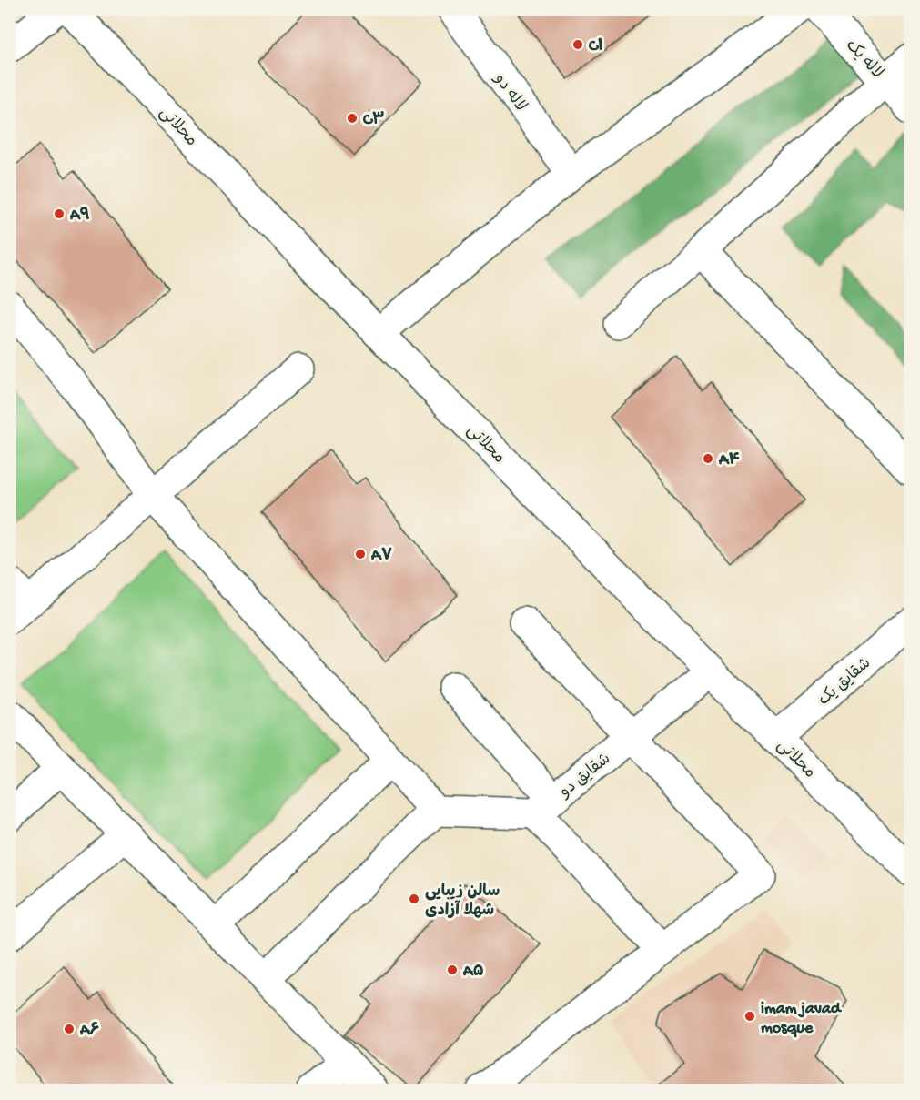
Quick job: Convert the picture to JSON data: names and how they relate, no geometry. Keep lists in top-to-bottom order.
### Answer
{
  "streets": {
    "street": [
      "لاله یک",
      "لاله دو",
      "محلاتی",
      "شقایق یک",
      "شقایق دو"
    ]
  },
  "crossings": [
    ["محلاتی", "شقایق یک"],
    ["محلاتی", "شقایق دو"]
  ],
  "places": [
    "C۱",
    "C۳",
    "A۹",
    "A۴",
    "A۷",
    "سالن زیبایی شهلا آزادی",
    "A۵",
    "imam javad mosque",
    "A۶"
  ]
}
